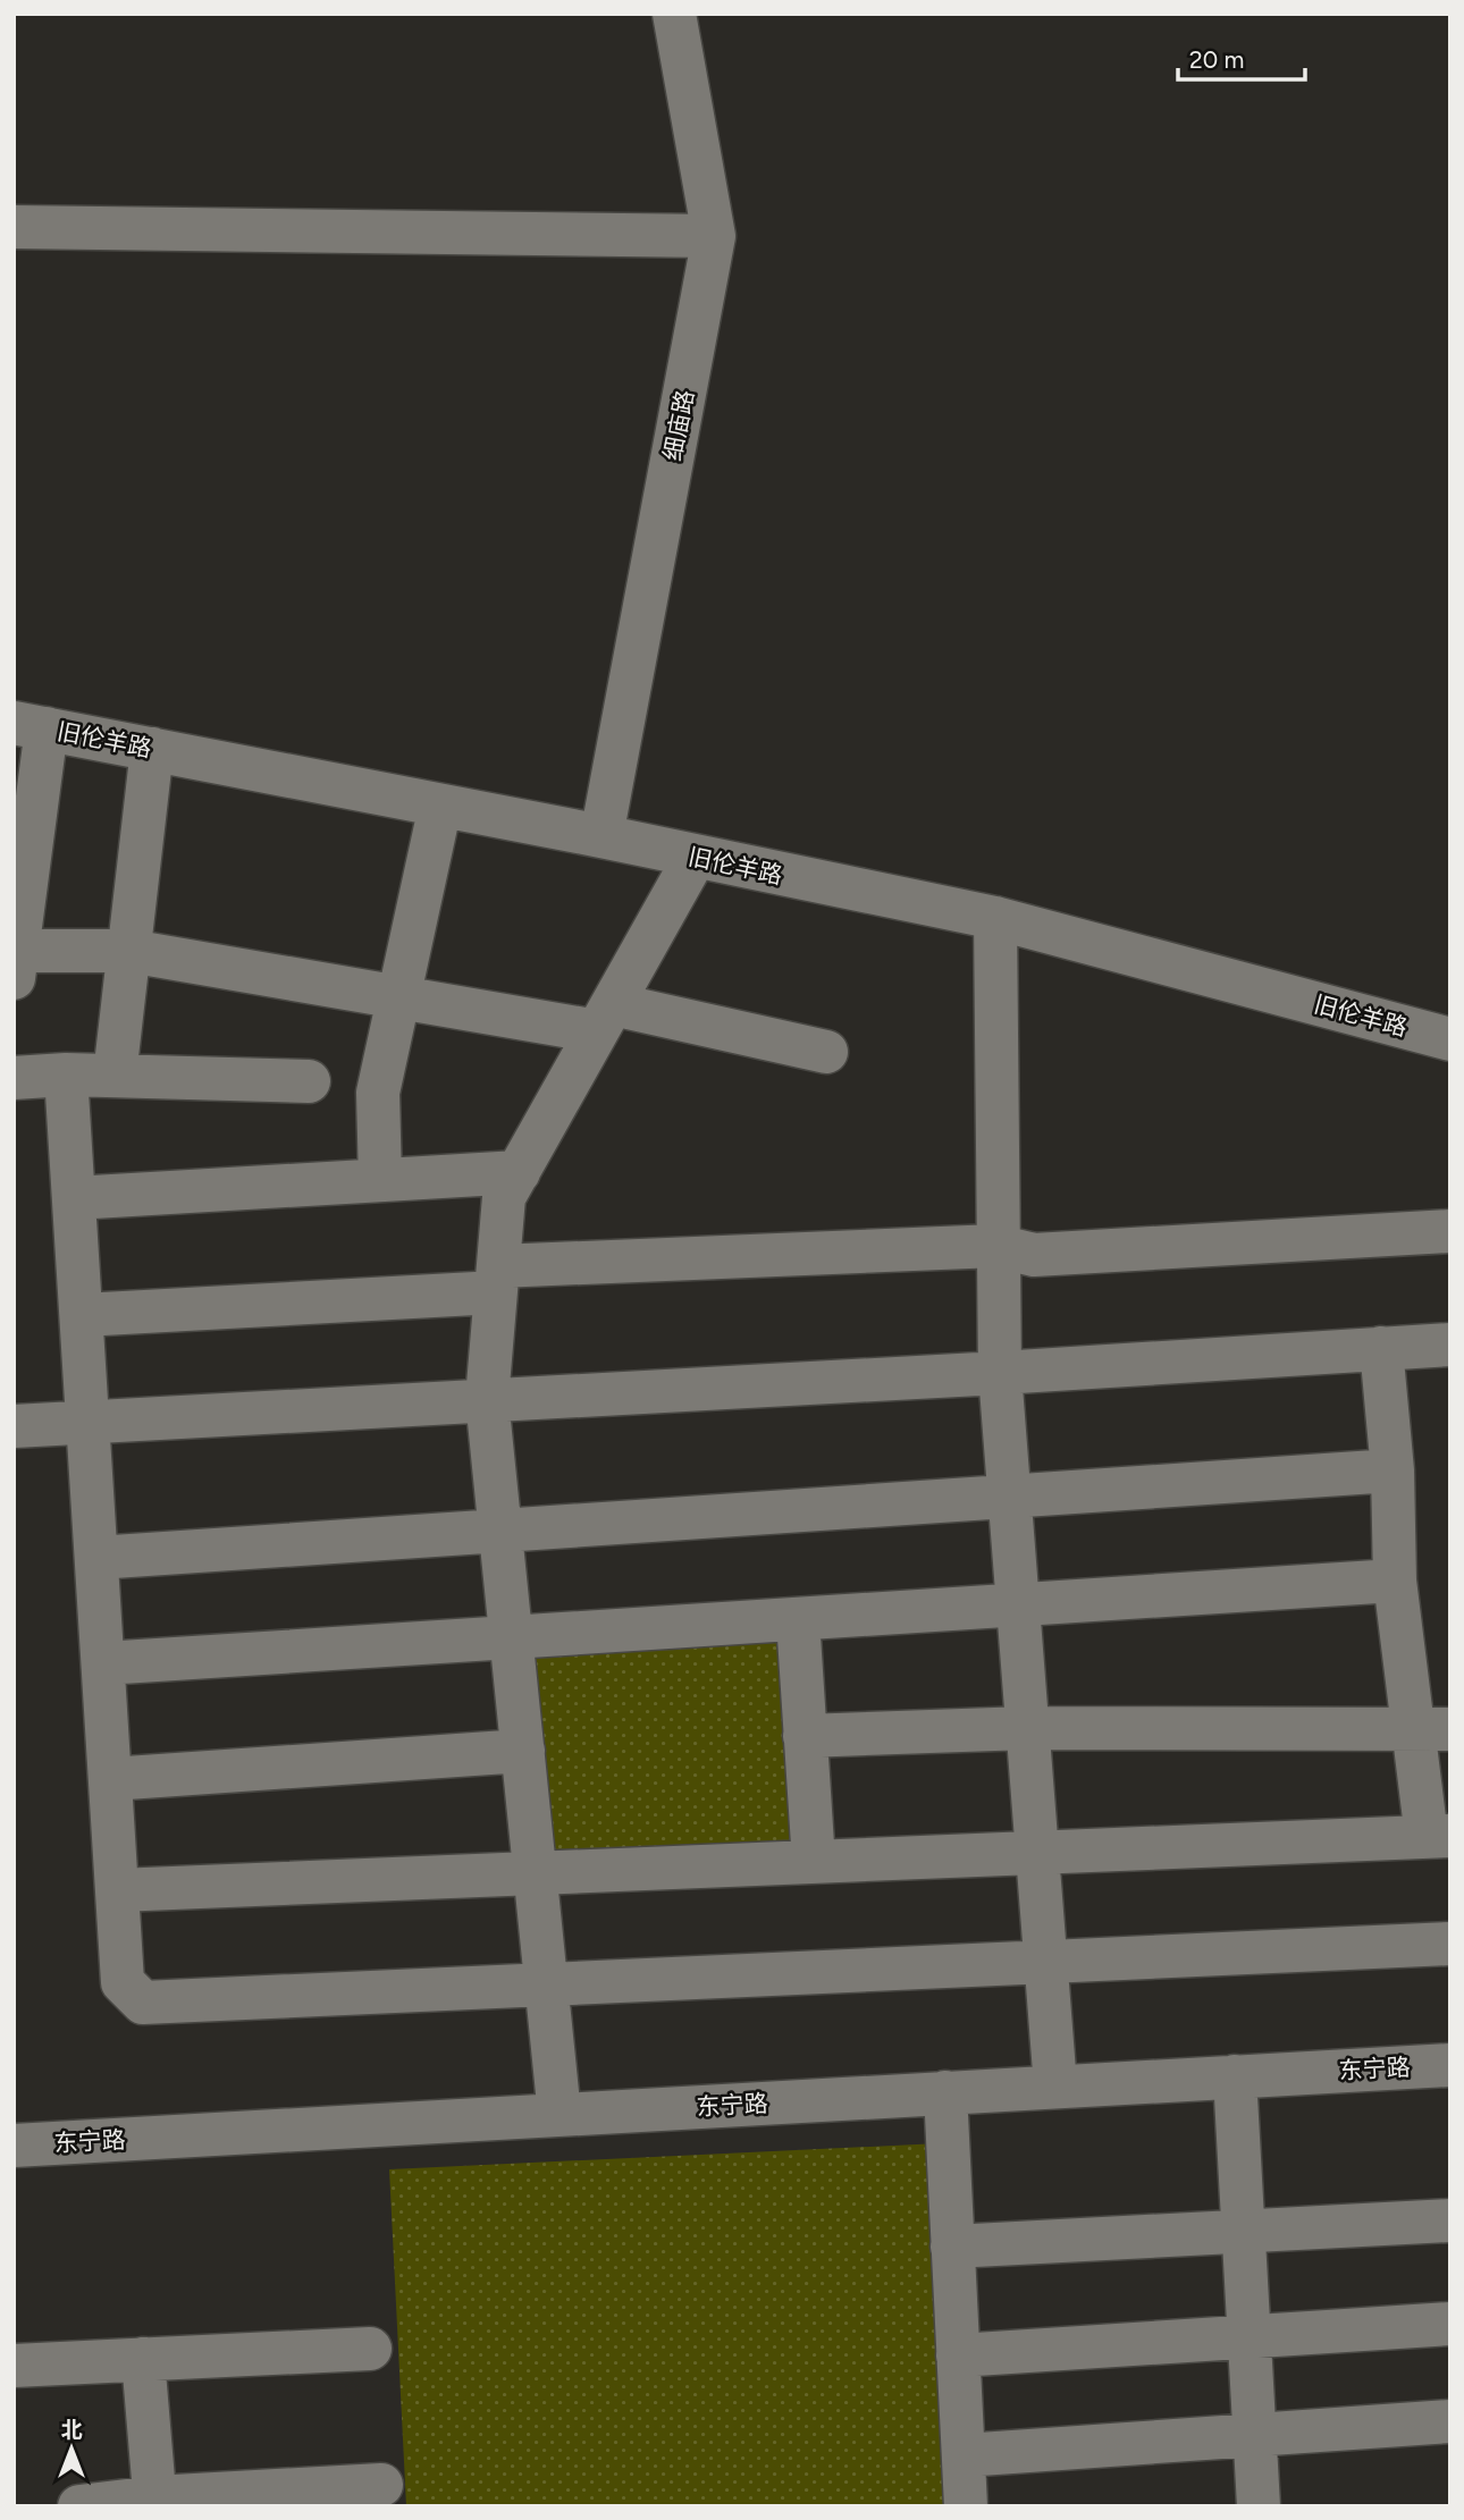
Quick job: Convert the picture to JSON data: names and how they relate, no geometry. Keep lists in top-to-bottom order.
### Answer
{
  "streets": {
    "street": ["细庙路", "旧伦羊路", "东宁路"]
  },
  "crossings": [
    ["细庙路", "旧伦羊路"]
  ],
  "scale_bar": "20 m",
  "north": "top"
}
